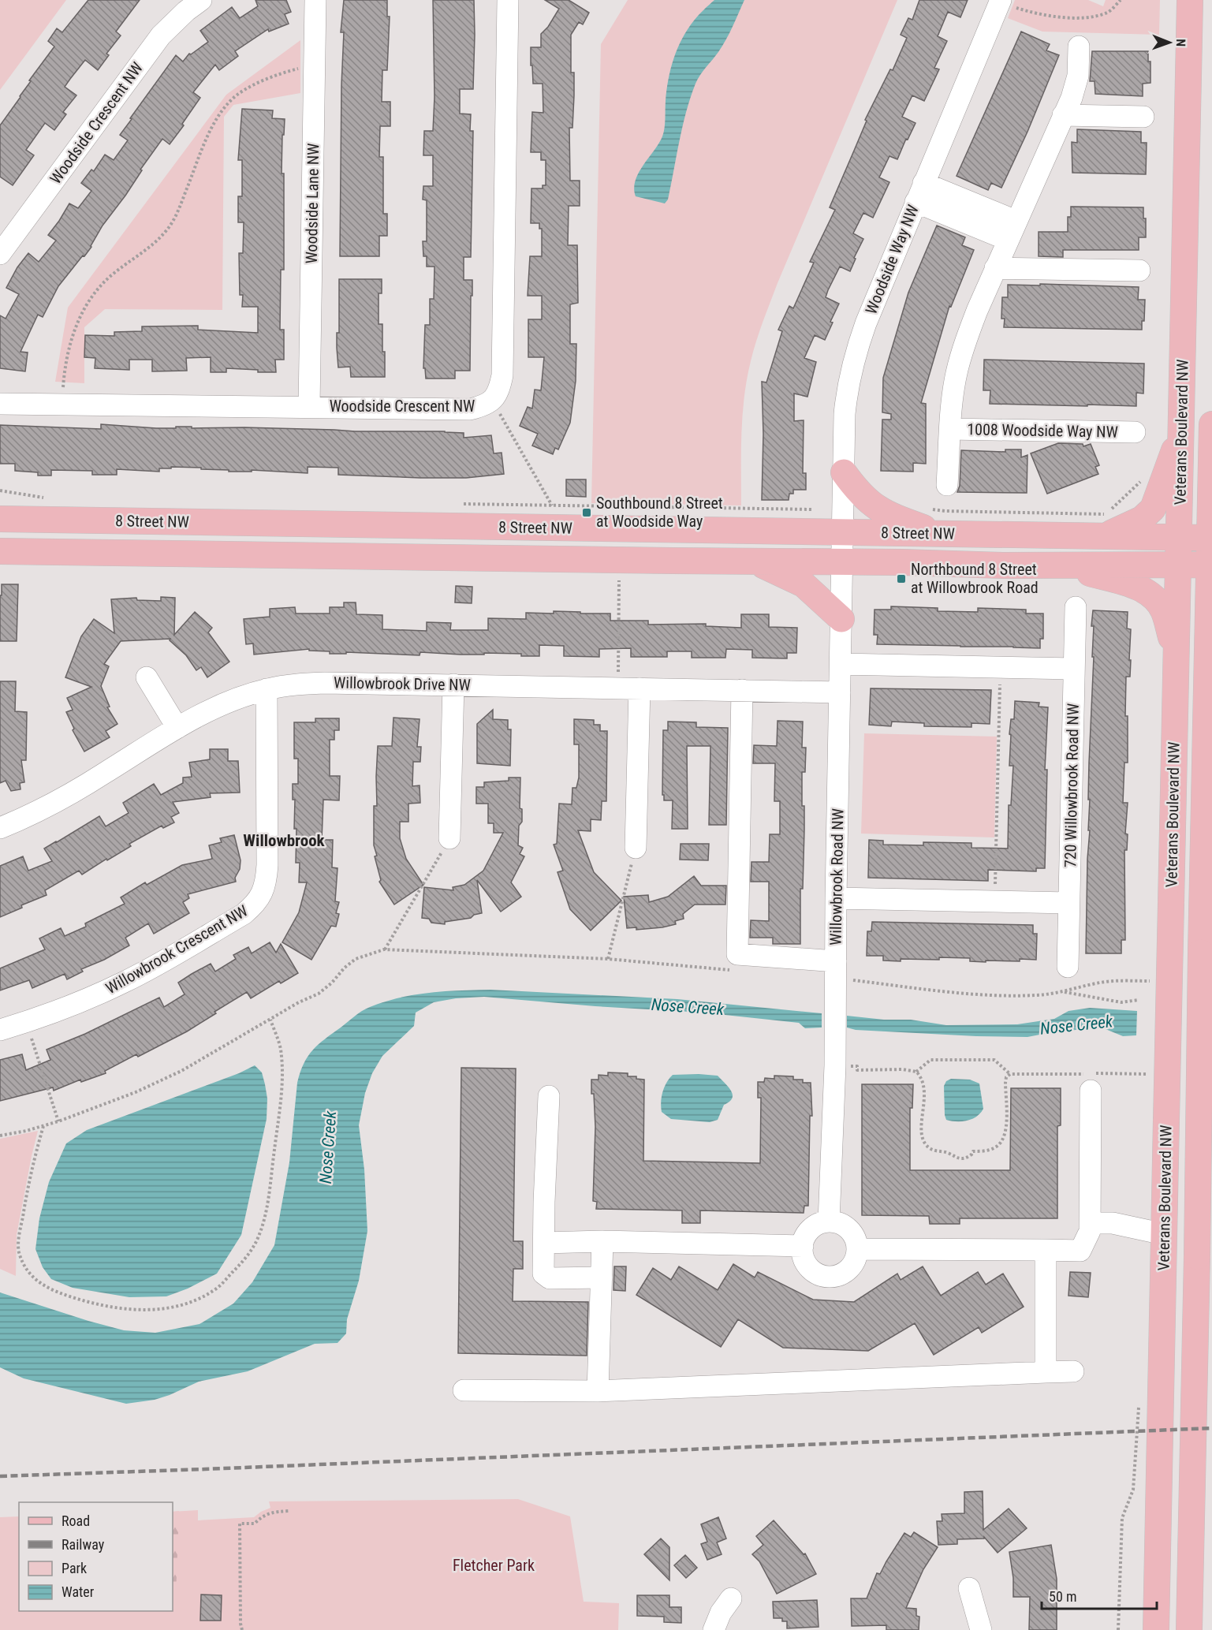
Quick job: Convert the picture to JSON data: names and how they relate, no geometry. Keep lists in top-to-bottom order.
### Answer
{
  "streets": {
    "main road": ["Veterans Boulevard NW", "8 Street NW"],
    "street": [
      "Woodside Crescent NW",
      "Woodside Lane NW",
      "Woodside Way NW",
      "1008 Woodside Way NW",
      "Willowbrook Drive NW",
      "720 Willowbrook Road NW",
      "Willowbrook Road NW",
      "Willowbrook Crescent NW"
    ]
  },
  "crossings": [
    ["Woodside Crescent NW", "Woodside Lane NW"],
    ["Woodside Way NW", "8 Street NW"],
    ["Woodside Way NW", "Willowbrook Road NW"],
    ["Veterans Boulevard NW", "8 Street NW"],
    ["8 Street NW", "Willowbrook Road NW"],
    ["Willowbrook Drive NW", "Willowbrook Road NW"],
    ["Willowbrook Drive NW", "Willowbrook Crescent NW"]
  ],
  "districts": ["Willowbrook"],
  "water": ["Nose Creek"],
  "parks": ["Fletcher Park"],
  "places": {
    "transit": ["Southbound 8 Street at Woodside Way", "Northbound 8 Street at Willowbrook Road"]
  },
  "legend": [
    "Road",
    "Railway",
    "Park",
    "Water"
  ],
  "scale_bar": "50 m",
  "north": "right"
}
